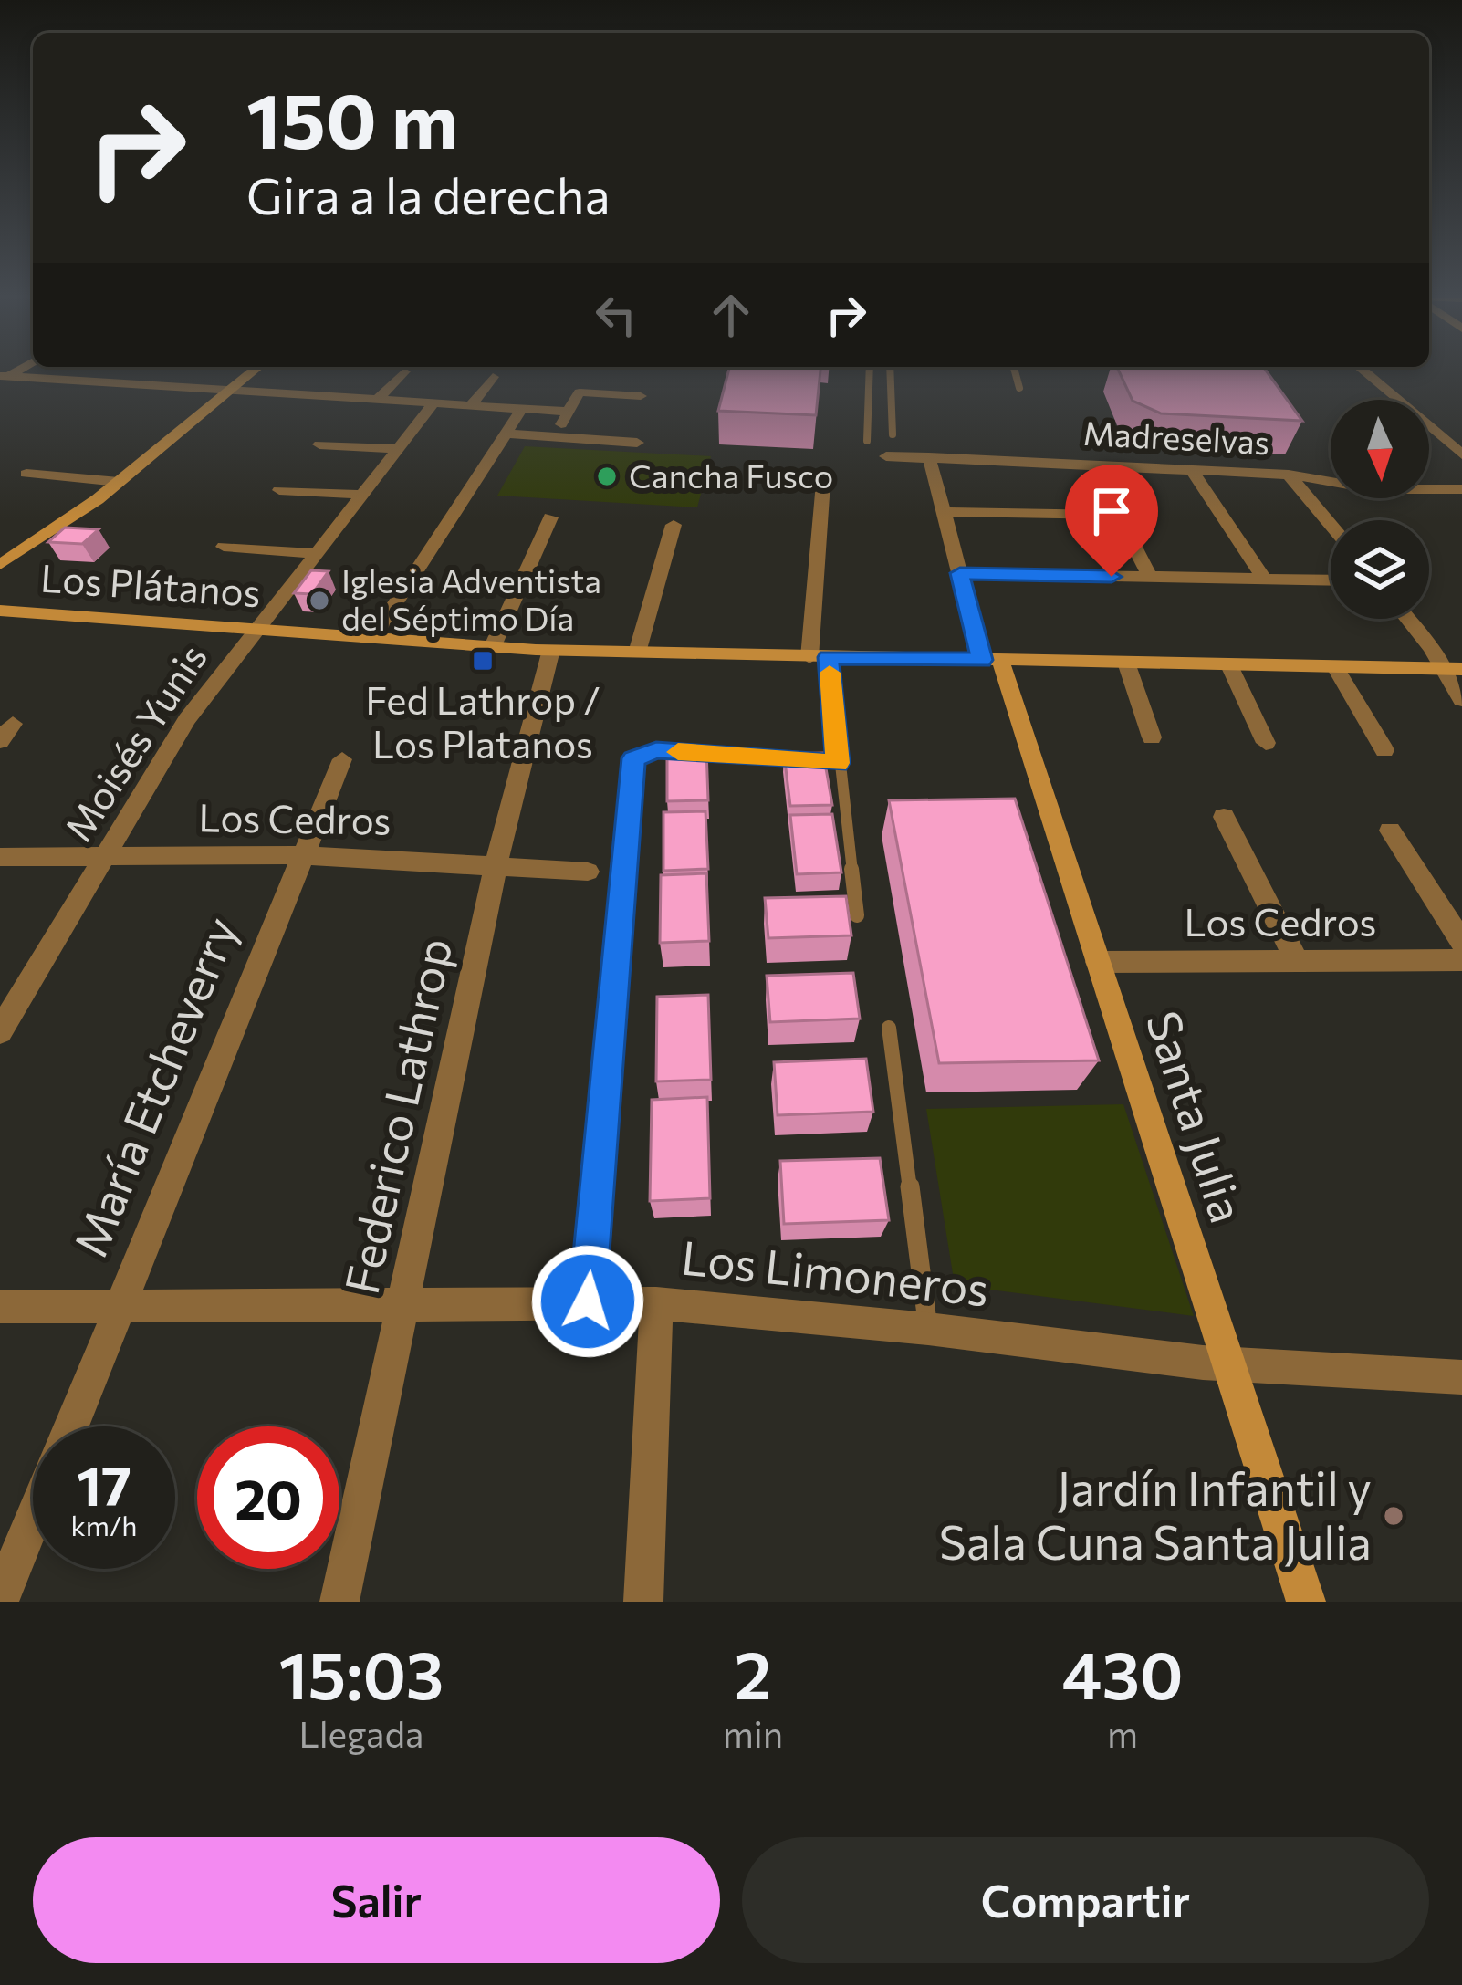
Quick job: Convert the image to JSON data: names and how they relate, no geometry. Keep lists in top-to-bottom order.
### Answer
{
  "streets": {
    "street": [
      "Madreselvas",
      "Los Plátanos",
      "Moisés Yunis",
      "Los Cedros",
      "María Etcheverry",
      "Federico Lathrop",
      "Santa Julia",
      "Los Limoneros"
    ]
  },
  "crossings": [
    ["Los Plátanos", "Moisés Yunis"],
    ["Los Plátanos", "Federico Lathrop"],
    ["Los Plátanos", "Santa Julia"],
    ["Moisés Yunis", "Los Cedros"],
    ["Los Cedros", "María Etcheverry"],
    ["Los Cedros", "Federico Lathrop"],
    ["Los Cedros", "Santa Julia"],
    ["María Etcheverry", "Los Limoneros"],
    ["Federico Lathrop", "Los Limoneros"],
    ["Santa Julia", "Los Limoneros"]
  ],
  "places": {
    "other": ["Cancha Fusco", "Iglesia Adventista del Séptimo Día", "Jardín Infantil y Sala Cuna Santa Julia"],
    "transit": ["Fed Lathrop / Los Platanos"]
  },
  "north": "bottom",
  "page": {
    "turn": ["150 m", "Gira a la derecha"],
    "speed": "17 km/h",
    "limit": "20",
    "eta": [
      "15:03",
      "Llegada",
      "2",
      "min",
      "430",
      "m"
    ],
    "buttons": ["Salir", "Compartir"]
  }
}
